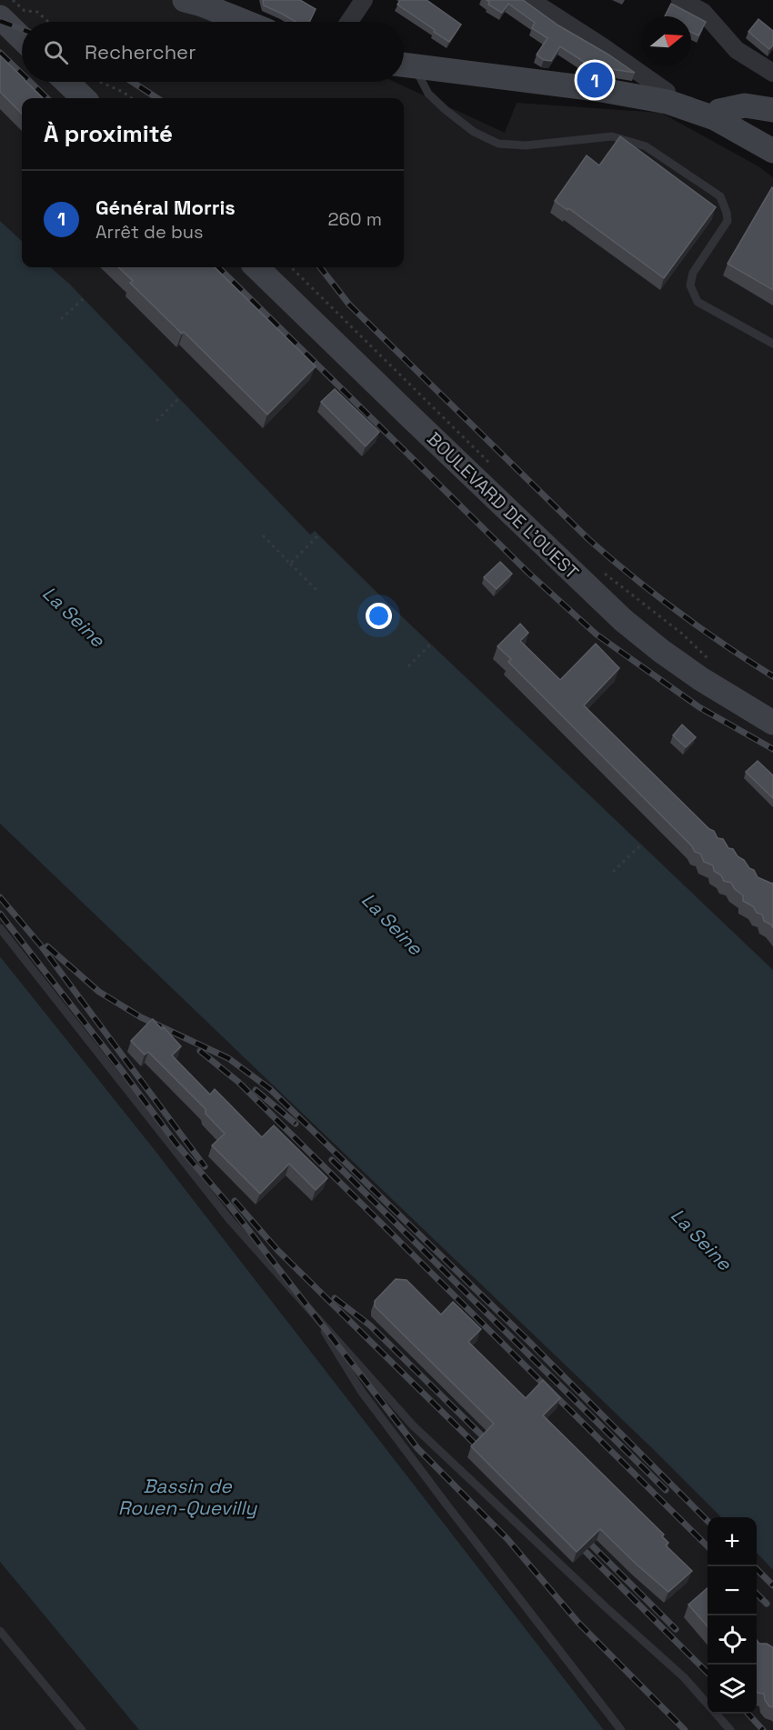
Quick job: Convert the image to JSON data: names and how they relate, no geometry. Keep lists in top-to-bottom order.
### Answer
{
  "streets": {
    "main road": ["BOULEVARD DE L'OUEST"]
  },
  "water": ["La Seine", "Bassin de Rouen-Quevilly"],
  "north": "right",
  "page": {
    "search": "Rechercher",
    "pins": "1",
    "heading": "À proximité",
    "list": [
      {
        "mark": "1",
        "name": "Général Morris",
        "note": "Arrêt de bus",
        "value": "260 m"
      }
    ],
    "map_buttons": ["+", "−"]
  }
}
